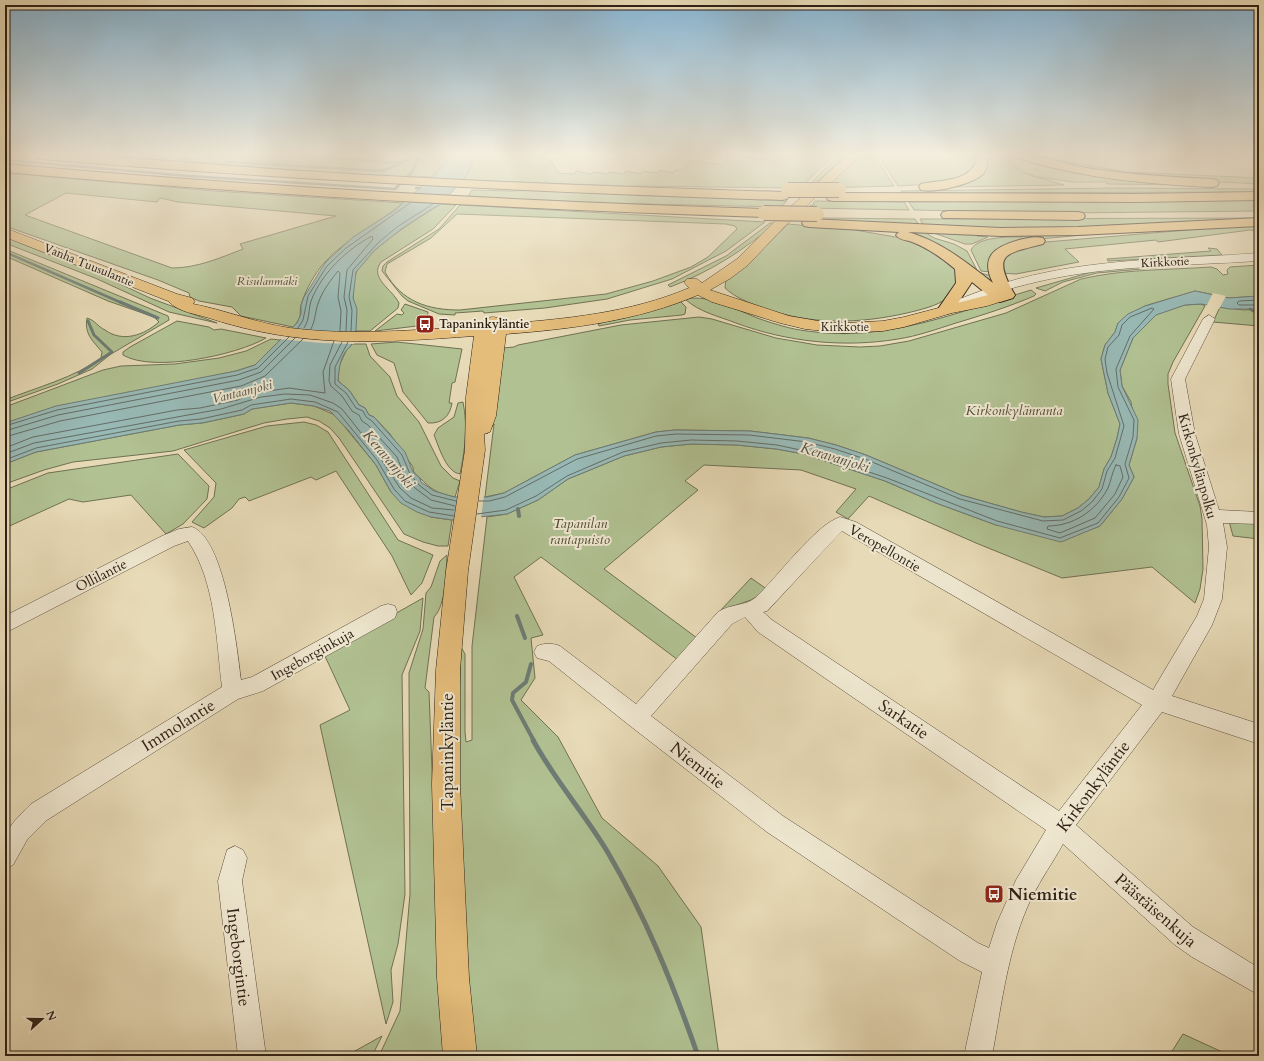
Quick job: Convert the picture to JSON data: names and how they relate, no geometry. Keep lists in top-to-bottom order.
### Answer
{
  "streets": {
    "main road": ["Kirkkotie", "Vanha Tuusulantie", "Tapaninkyläntie"],
    "street": [
      "Kirkonkylänpolku",
      "Veropellontie",
      "Ollilantie",
      "Ingeborginkuja",
      "Sarkatie",
      "Immolantie",
      "Niemitie",
      "Kirkonkyläntie",
      "Päästäisenkuja",
      "Ingeborgintie"
    ]
  },
  "crossings": [
    ["Kirkkotie", "Vanha Tuusulantie"],
    ["Vanha Tuusulantie", "Tapaninkyläntie"],
    ["Kirkonkylänpolku", "Kirkonkyläntie"],
    ["Veropellontie", "Sarkatie"],
    ["Veropellontie", "Niemitie"],
    ["Veropellontie", "Kirkonkyläntie"],
    ["Ollilantie", "Ingeborginkuja"],
    ["Ollilantie", "Immolantie"],
    ["Ingeborginkuja", "Immolantie"],
    ["Sarkatie", "Kirkonkyläntie"],
    ["Sarkatie", "Päästäisenkuja"],
    ["Niemitie", "Kirkonkyläntie"],
    ["Kirkonkyläntie", "Päästäisenkuja"]
  ],
  "water": ["Vantaanjoki", "Keravanjoki"],
  "parks": ["Risulanmäki", "Kirkonkylänranta", "Tapanilan rantapuisto"],
  "places": {
    "bus stop": ["Tapaninkyläntie", "Niemitie"]
  },
  "north": "right"
}
